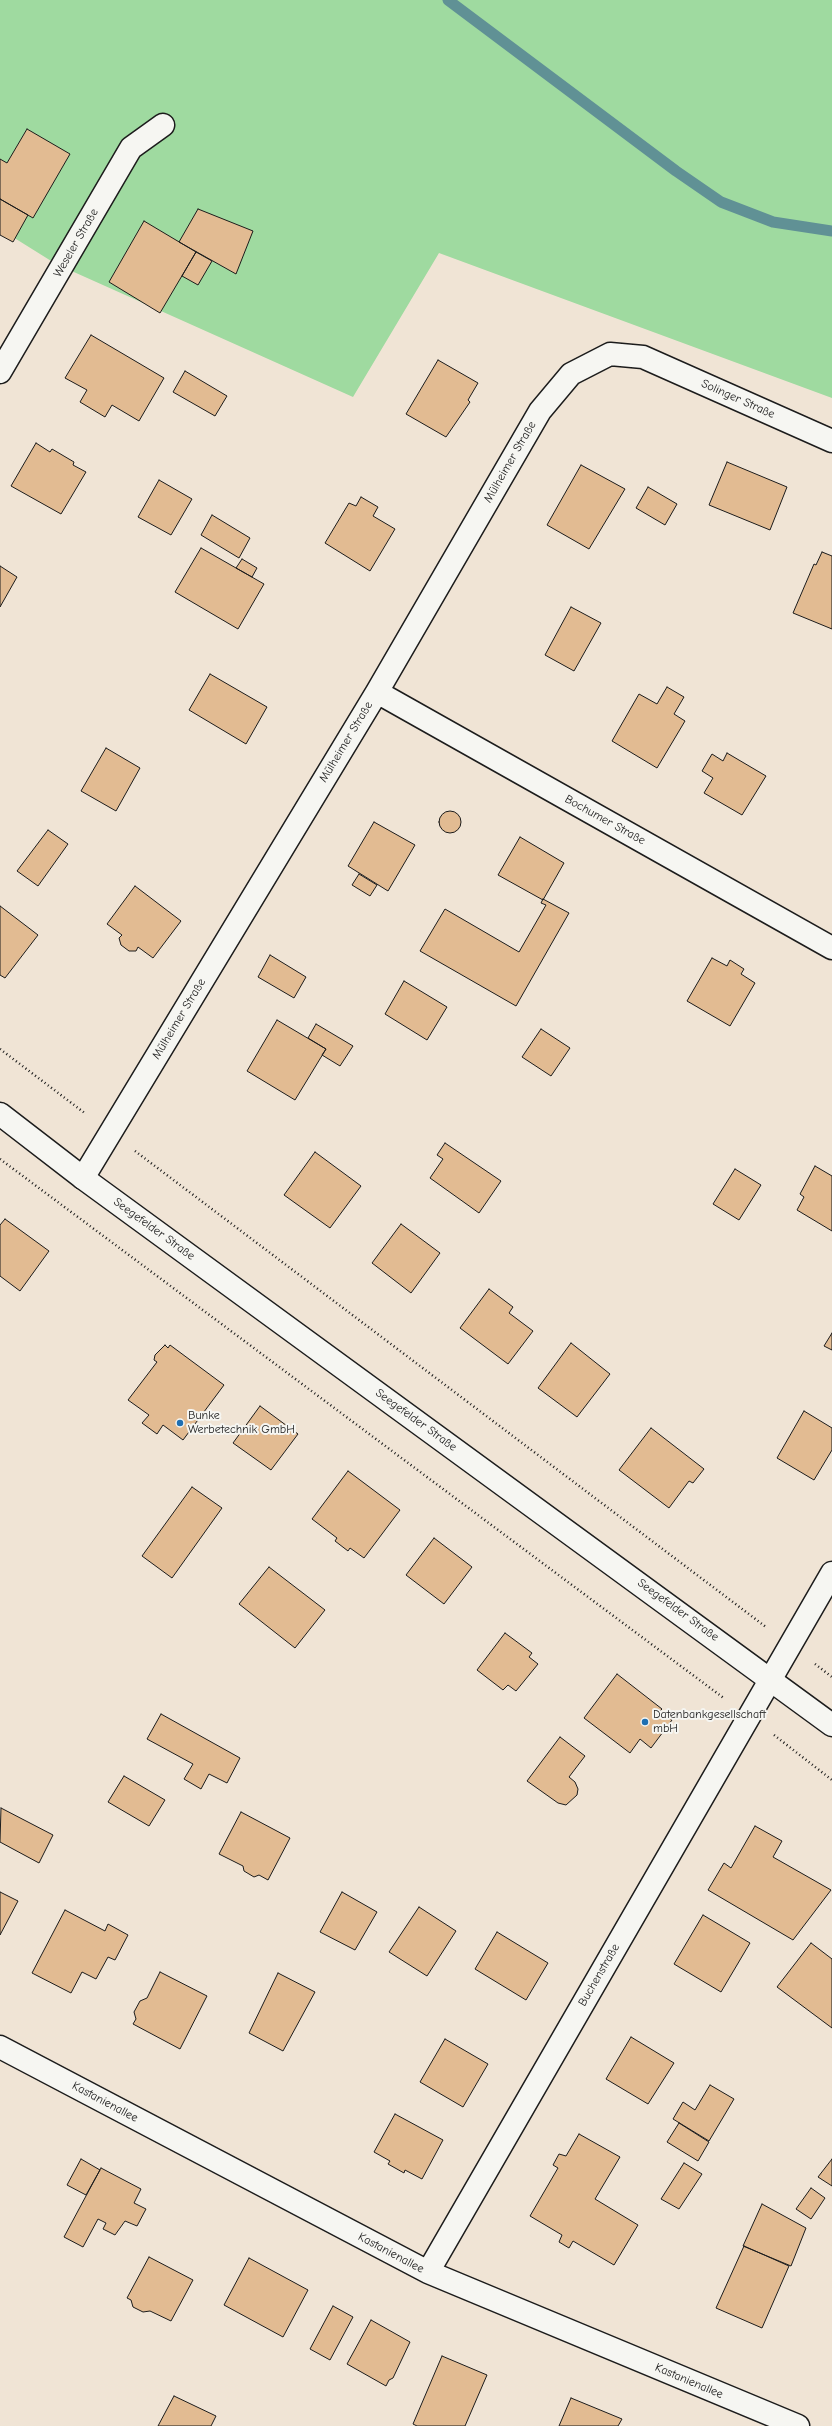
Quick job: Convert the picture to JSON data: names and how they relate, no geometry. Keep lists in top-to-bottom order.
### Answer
{
  "streets": {
    "street": [
      "Weseler Straße",
      "Solinger Straße",
      "Mülheimer Straße",
      "Bochumer Straße",
      "Seegefelder Straße",
      "Buchenstraße",
      "Kastanienallee"
    ]
  },
  "crossings": [
    ["Solinger Straße", "Mülheimer Straße"],
    ["Mülheimer Straße", "Bochumer Straße"],
    ["Mülheimer Straße", "Seegefelder Straße"],
    ["Seegefelder Straße", "Buchenstraße"],
    ["Buchenstraße", "Kastanienallee"]
  ],
  "places": ["Bunke Werbetechnik GmbH", "Datenbankgesellschaft mbH"]
}
